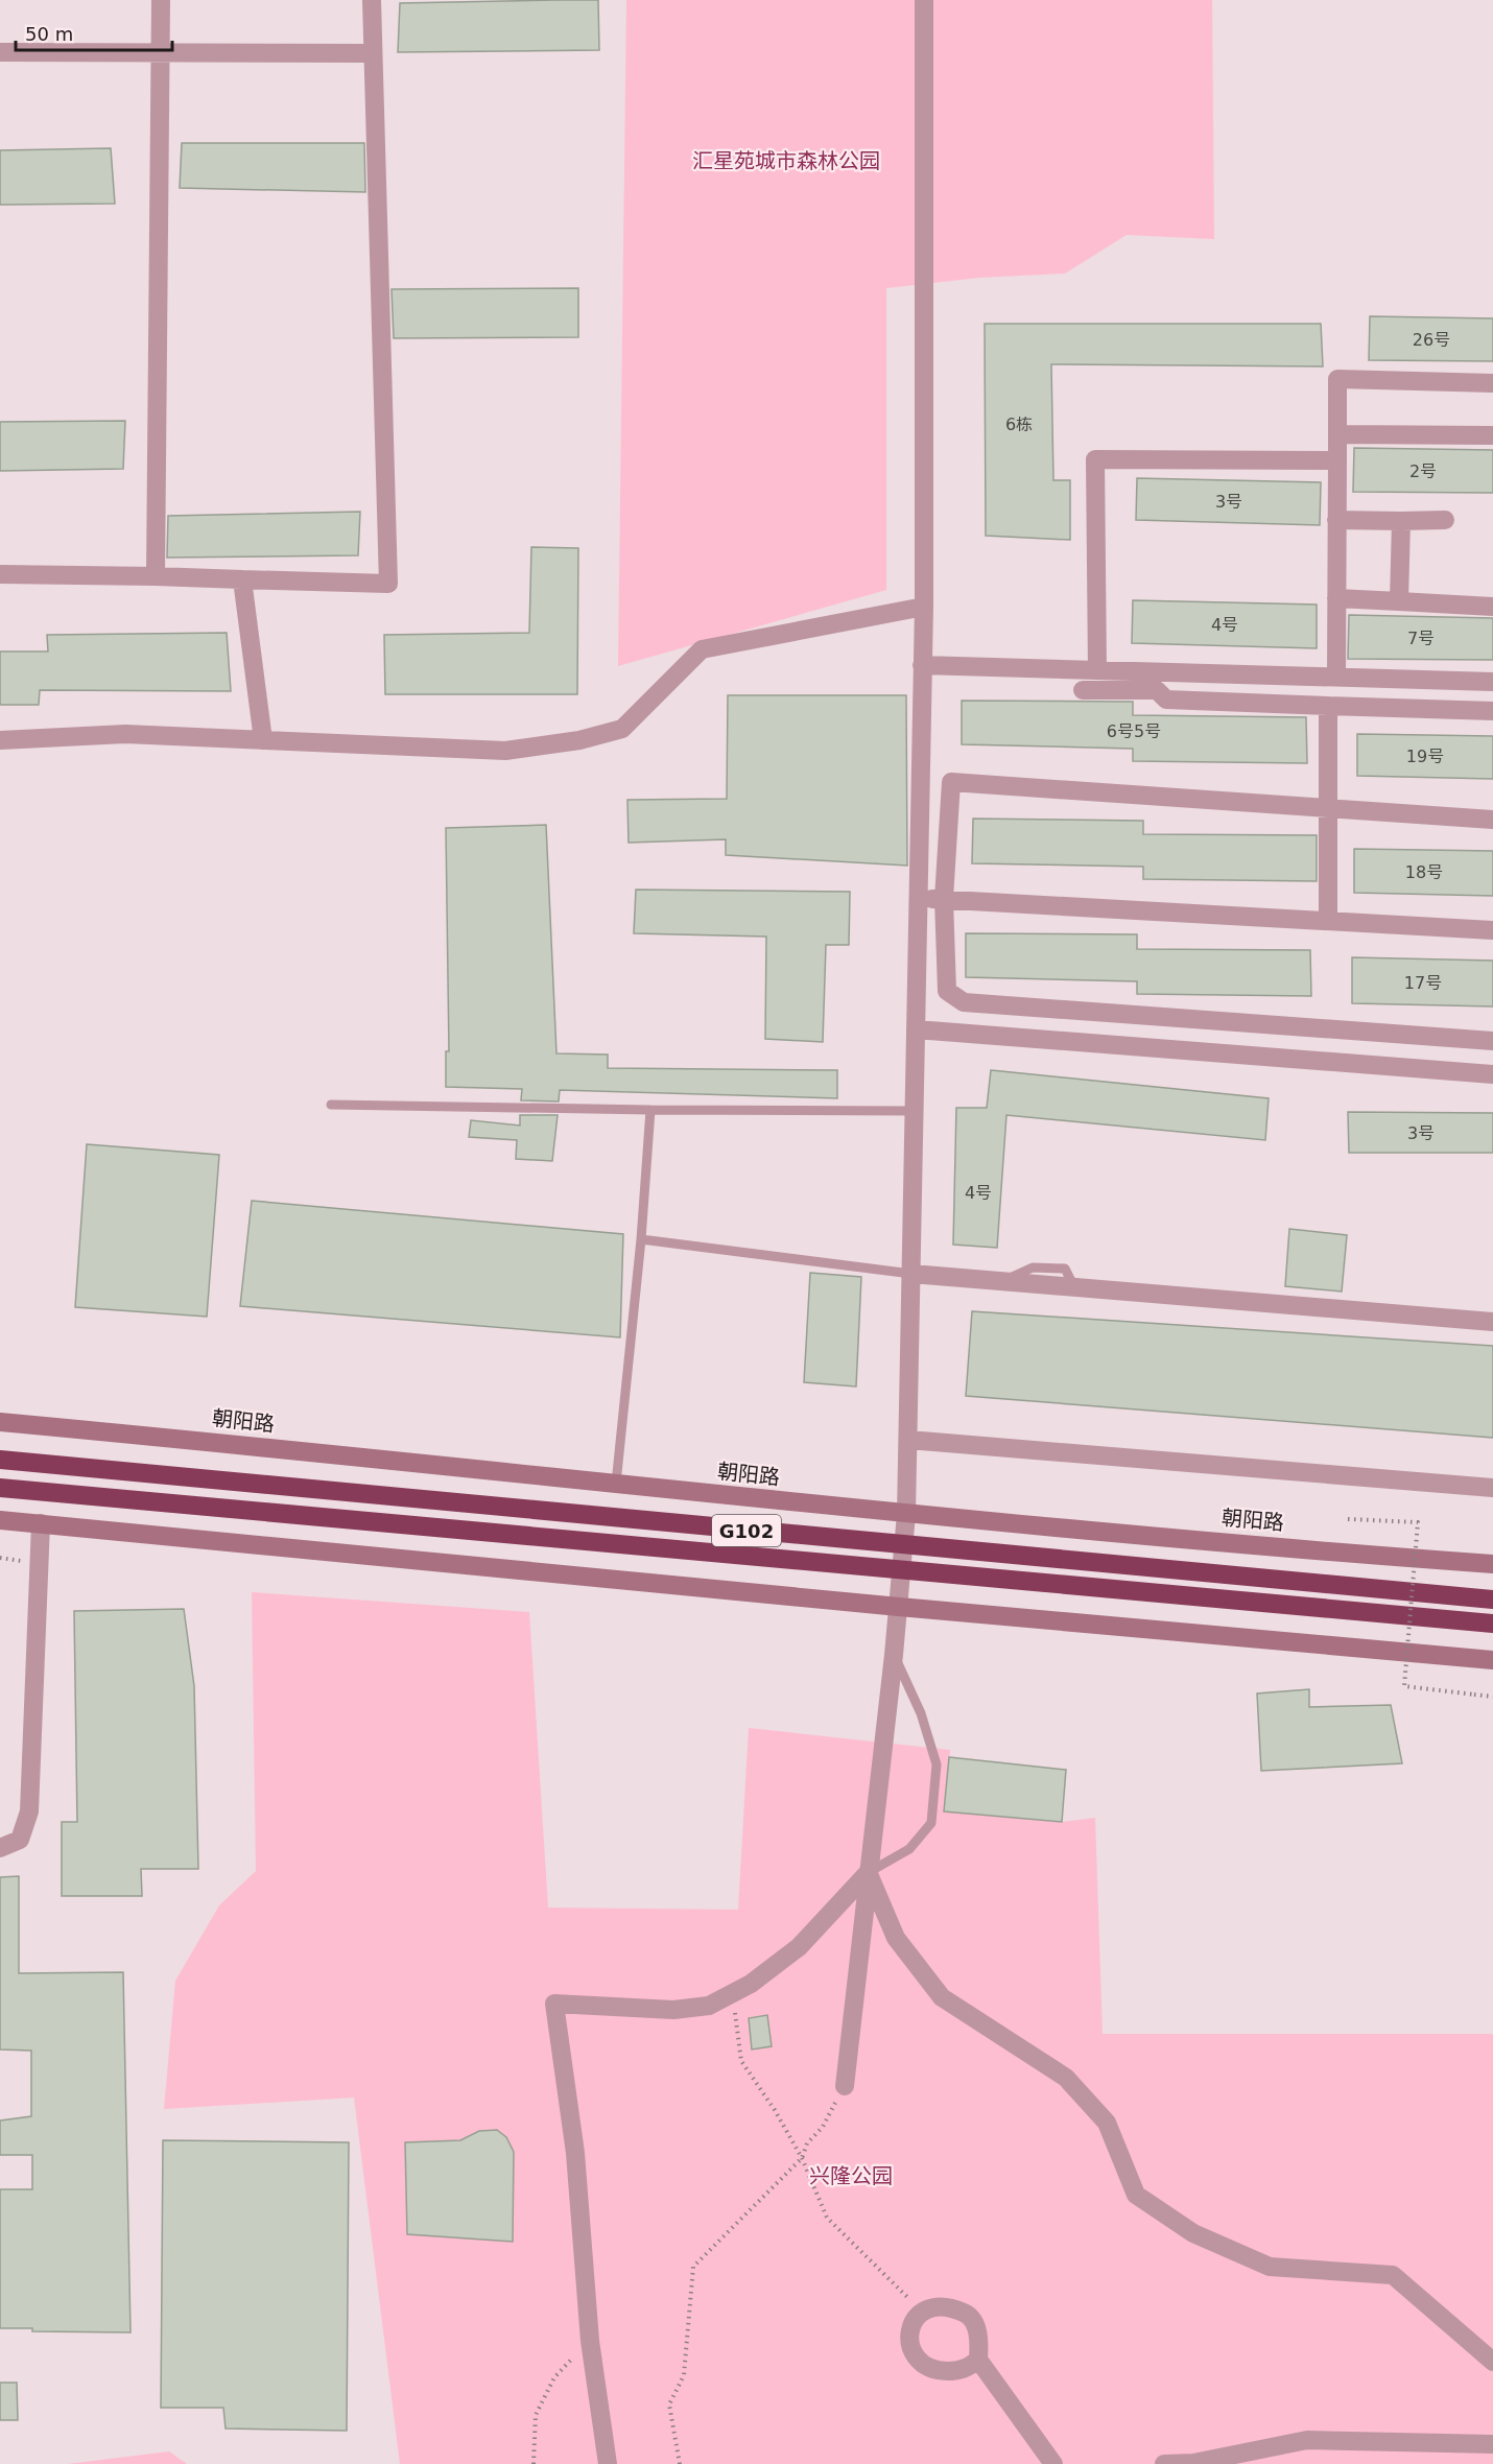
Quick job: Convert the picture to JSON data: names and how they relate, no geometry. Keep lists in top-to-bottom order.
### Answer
{
  "streets": {
    "highway": ["G102"],
    "street": ["朝阳路"]
  },
  "parks": ["汇星苑城市森林公园", "兴隆公园"],
  "house_numbers": [
    "26号",
    "6栋",
    "2号",
    "3号",
    "4号",
    "7号",
    "6号5号",
    "19号",
    "18号",
    "17号",
    "3号",
    "4号"
  ],
  "scale_bar": "50 m"
}
